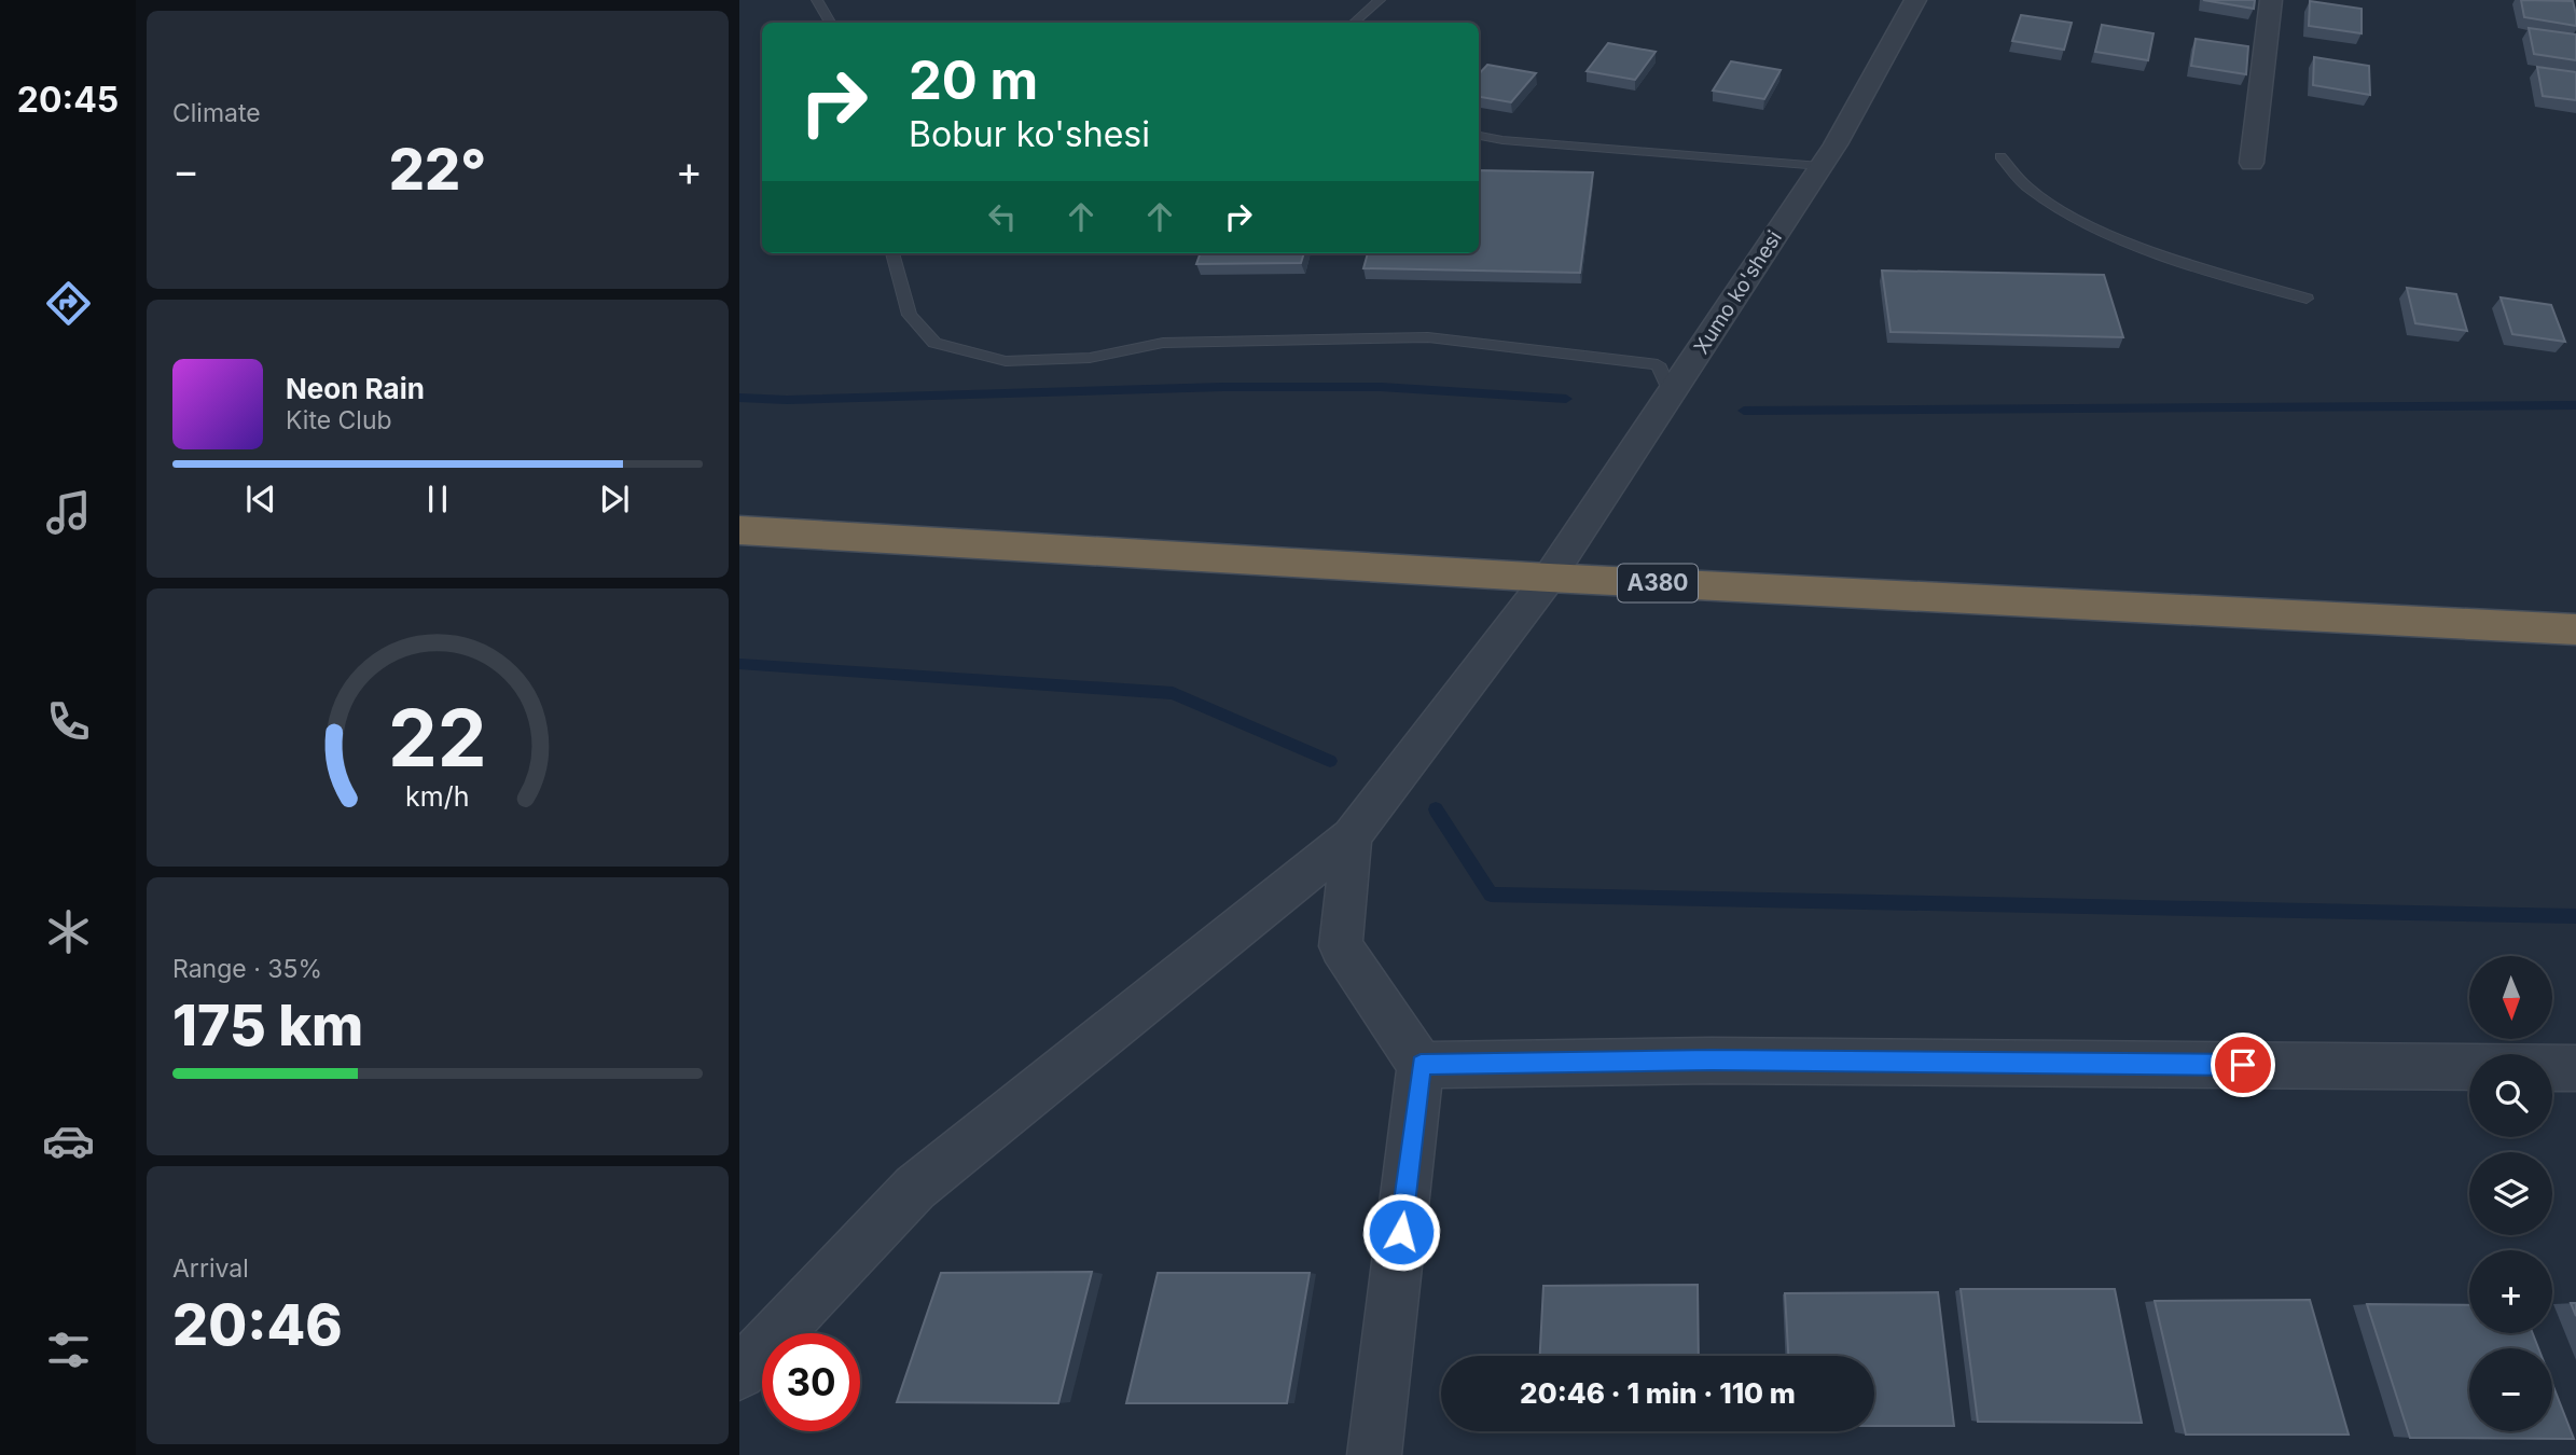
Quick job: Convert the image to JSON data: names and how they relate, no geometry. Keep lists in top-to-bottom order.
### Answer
{
  "streets": {
    "highway": ["A380"],
    "street": ["Xumo ko'shesi"]
  },
  "crossings": [
    ["Xumo ko'shesi", "A380"]
  ],
  "north": "bottom",
  "page": {
    "tabs": "20:45",
    "tile": [
      "Climate",
      ["Range · 35%", "175 km"],
      ["Arrival", "20:46"]
    ],
    "turn": ["20 m", "Bobur ko'shesi"],
    "heat": ["−", "22°", "+"],
    "song": ["Neon Rain", "Kite Club"],
    "map_buttons": ["+", "−"],
    "limit": "30",
    "trip": "20:46 · 1 min · 110 m",
    "gauge": ["22", "km/h"]
  }
}
